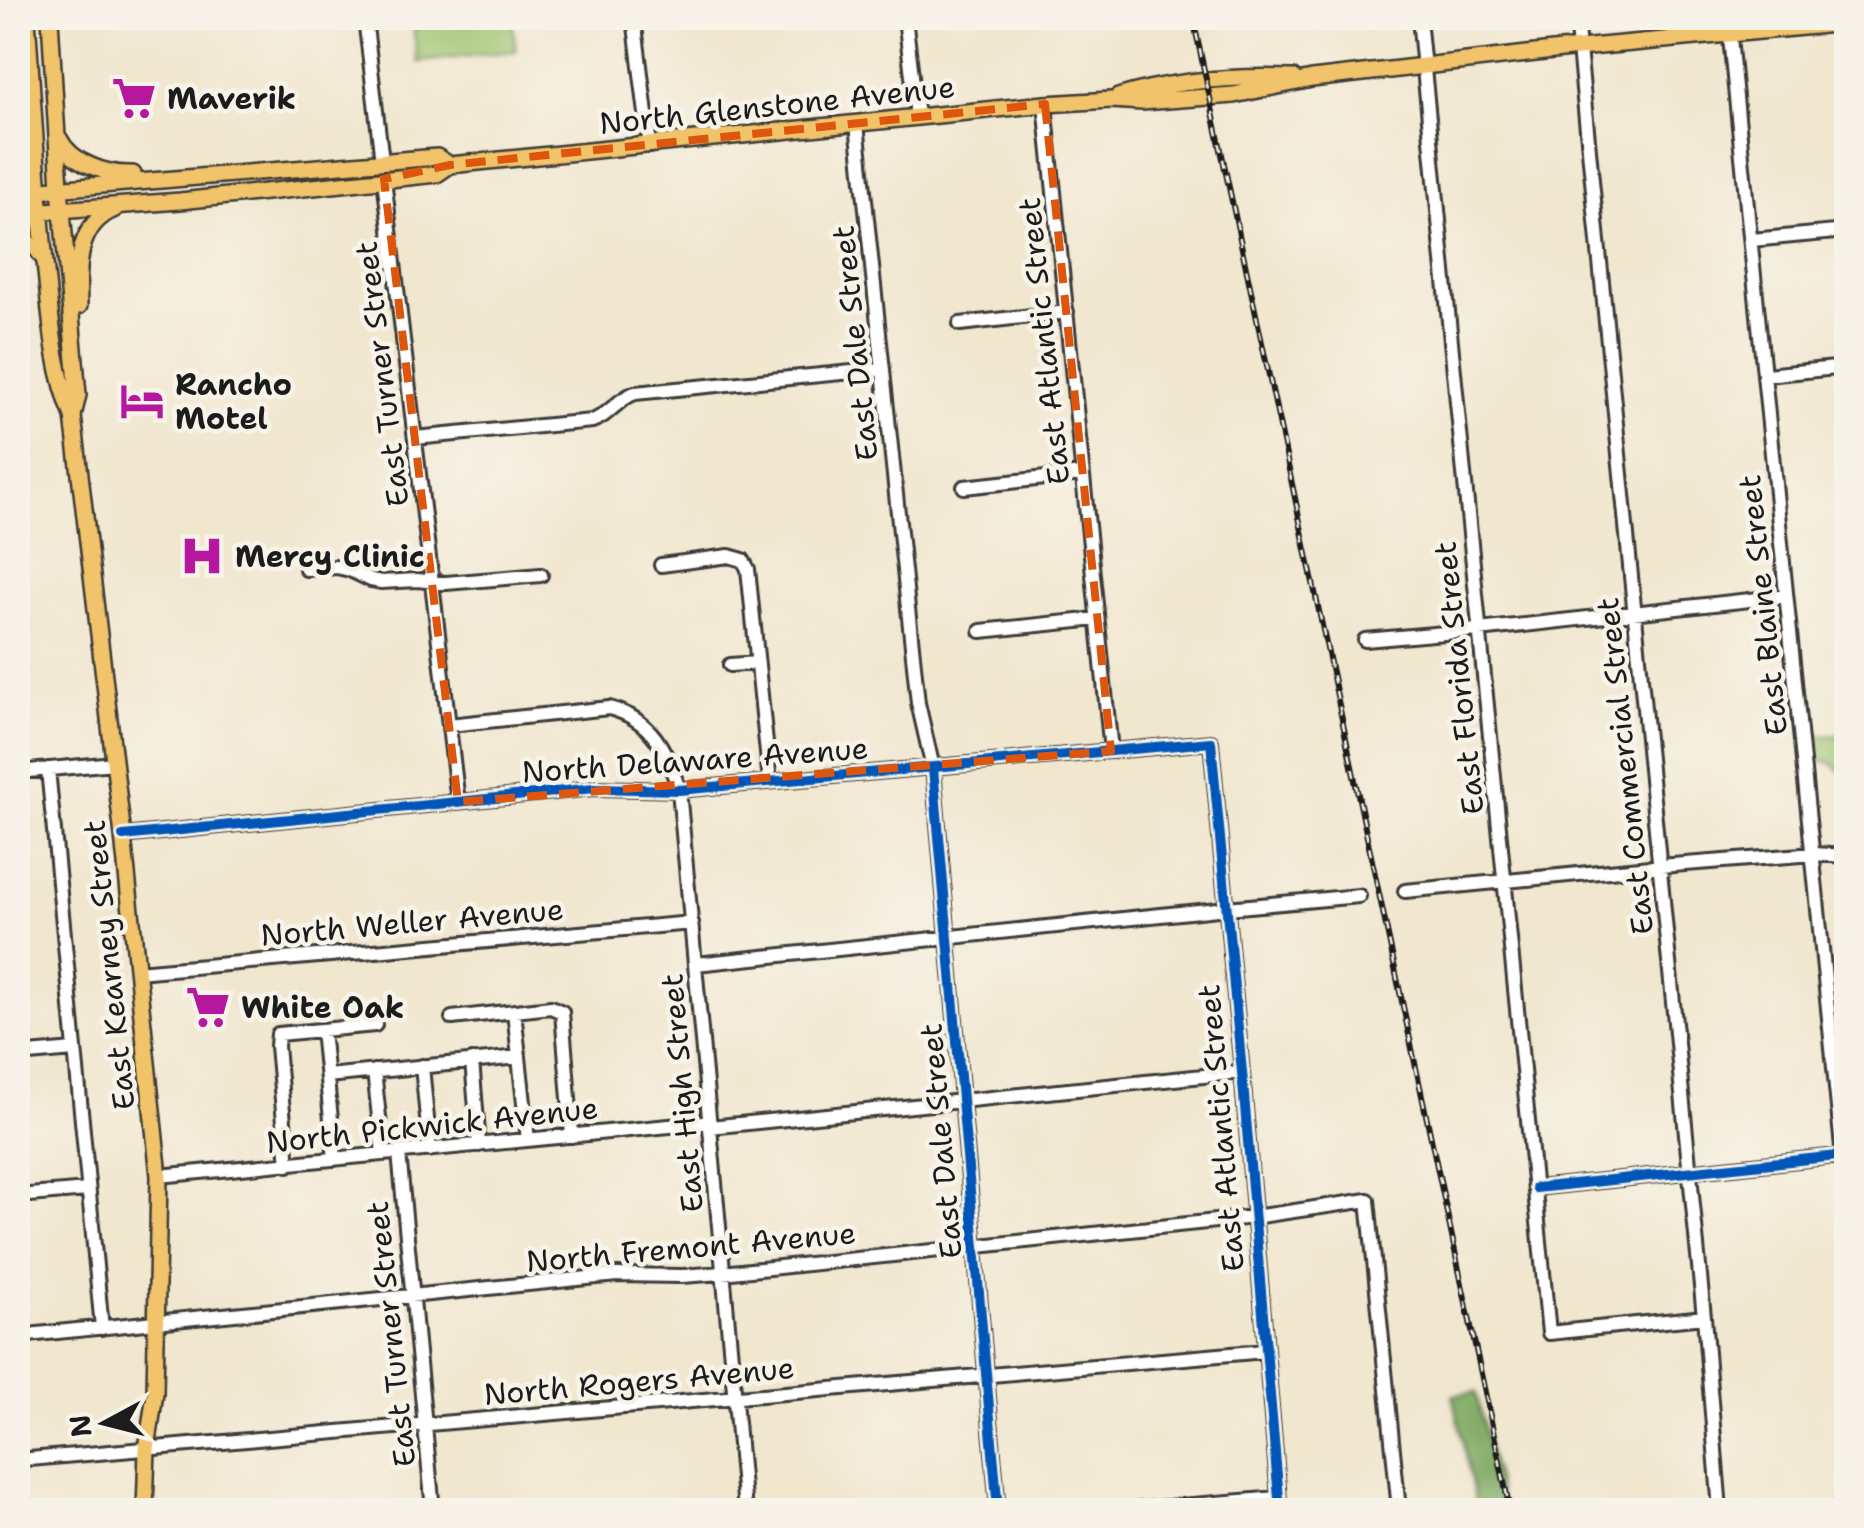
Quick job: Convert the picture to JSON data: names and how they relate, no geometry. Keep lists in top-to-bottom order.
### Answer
{
  "streets": {
    "main road": ["North Glenstone Avenue", "East Kearney Street"],
    "street": [
      "East Atlantic Street",
      "East Dale Street",
      "East Turner Street",
      "East Blaine Street",
      "East Florida Street",
      "North Delaware Avenue",
      "East Commercial Street",
      "North Weller Avenue",
      "East High Street",
      "North Pickwick Avenue",
      "North Fremont Avenue",
      "North Rogers Avenue"
    ]
  },
  "crossings": [
    ["North Glenstone Avenue", "East Atlantic Street"],
    ["North Glenstone Avenue", "East Dale Street"],
    ["North Glenstone Avenue", "East Turner Street"],
    ["North Glenstone Avenue", "East Blaine Street"],
    ["North Glenstone Avenue", "East Florida Street"],
    ["North Glenstone Avenue", "East Commercial Street"],
    ["North Glenstone Avenue", "East Kearney Street"],
    ["East Atlantic Street", "North Delaware Avenue"],
    ["East Atlantic Street", "North Pickwick Avenue"],
    ["East Atlantic Street", "North Fremont Avenue"],
    ["East Atlantic Street", "North Rogers Avenue"],
    ["East Dale Street", "North Delaware Avenue"],
    ["East Dale Street", "North Pickwick Avenue"],
    ["East Dale Street", "North Fremont Avenue"],
    ["East Dale Street", "North Rogers Avenue"],
    ["East Turner Street", "North Delaware Avenue"],
    ["East Turner Street", "East High Street"],
    ["East Turner Street", "North Pickwick Avenue"],
    ["East Turner Street", "North Fremont Avenue"],
    ["East Turner Street", "North Rogers Avenue"],
    ["East Florida Street", "East Commercial Street"],
    ["North Delaware Avenue", "East Kearney Street"],
    ["North Delaware Avenue", "East High Street"],
    ["North Weller Avenue", "East Kearney Street"],
    ["North Weller Avenue", "East High Street"],
    ["East Kearney Street", "North Pickwick Avenue"],
    ["East Kearney Street", "North Fremont Avenue"],
    ["East Kearney Street", "North Rogers Avenue"],
    ["East High Street", "North Pickwick Avenue"],
    ["East High Street", "North Fremont Avenue"],
    ["East High Street", "North Rogers Avenue"]
  ],
  "places": {
    "supermarket": ["Maverik", "White Oak"],
    "hotel": ["Rancho Motel"],
    "hospital": ["Mercy Clinic"]
  },
  "north": "left"
}
